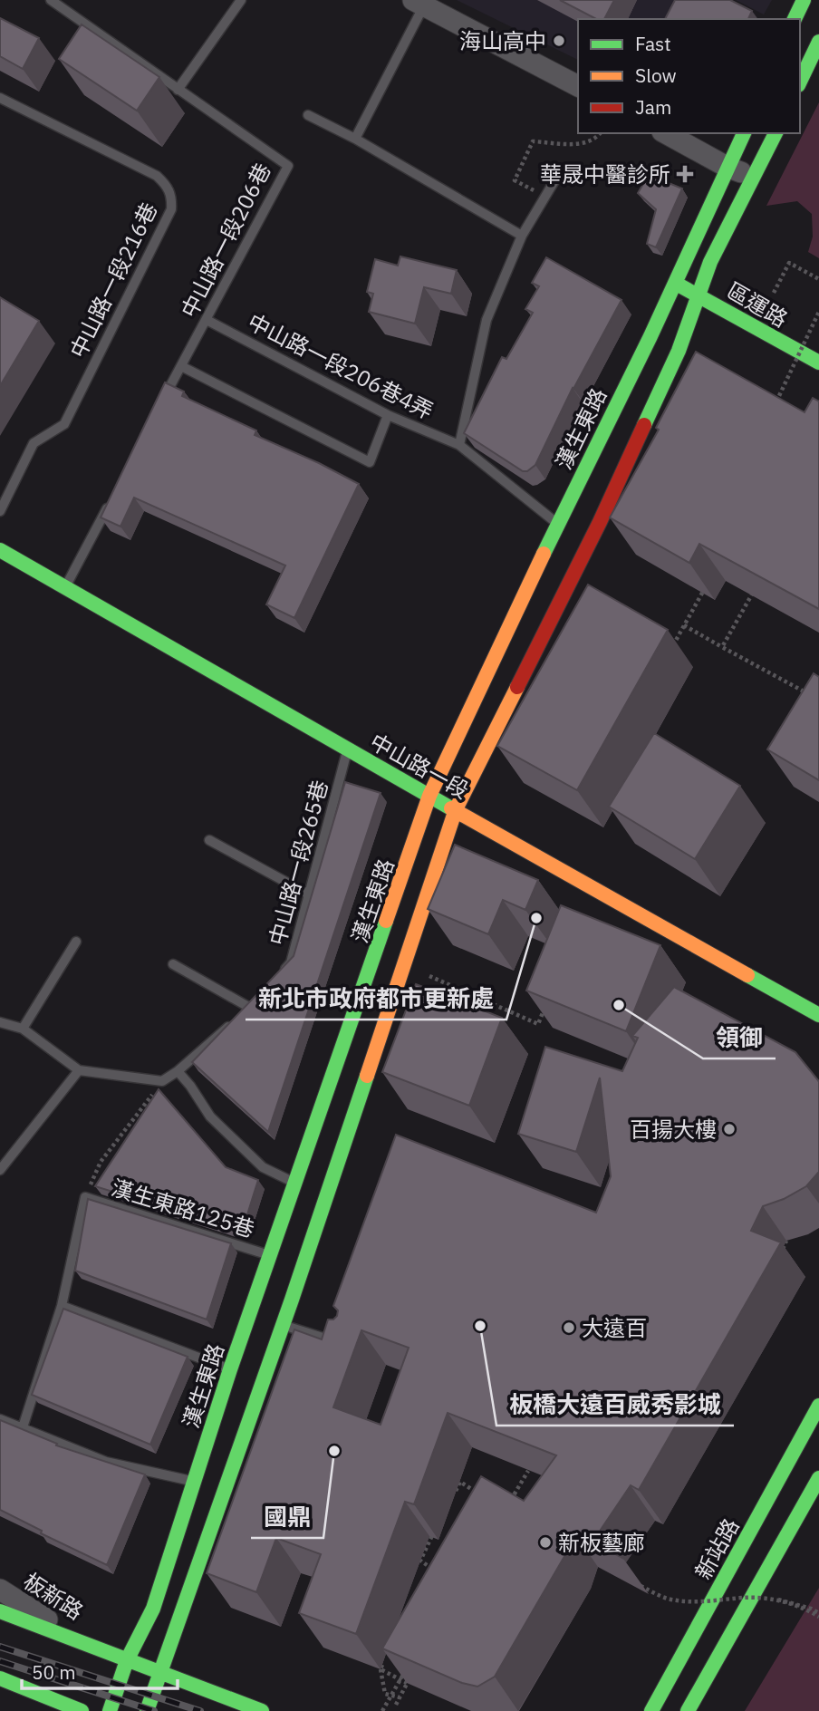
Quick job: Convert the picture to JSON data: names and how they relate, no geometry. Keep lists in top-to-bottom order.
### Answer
{
  "streets": {
    "street": [
      "區運路",
      "漢生東路",
      "中山路一段",
      "新站路",
      "板新路"
    ],
    "lane": [
      "中山路一段206巷",
      "中山路一段216巷",
      "中山路一段206巷4弄",
      "中山路一段265巷",
      "漢生東路125巷"
    ]
  },
  "crossings": [
    ["中山路一段206巷", "中山路一段206巷4弄"],
    ["區運路", "漢生東路"],
    ["中山路一段206巷4弄", "漢生東路"],
    ["漢生東路", "中山路一段"],
    ["漢生東路", "漢生東路125巷"],
    ["中山路一段", "中山路一段265巷"]
  ],
  "places": {
    "other": [
      "海山高中",
      "新北市政府都市更新處",
      "領御",
      "百揚大樓",
      "板橋大遠百威秀影城",
      "大遠百",
      "國鼎",
      "新板藝廊"
    ],
    "health": ["華晟中醫診所"]
  },
  "legend": ["Fast", "Slow", "Jam"],
  "scale_bar": "50 m"
}
